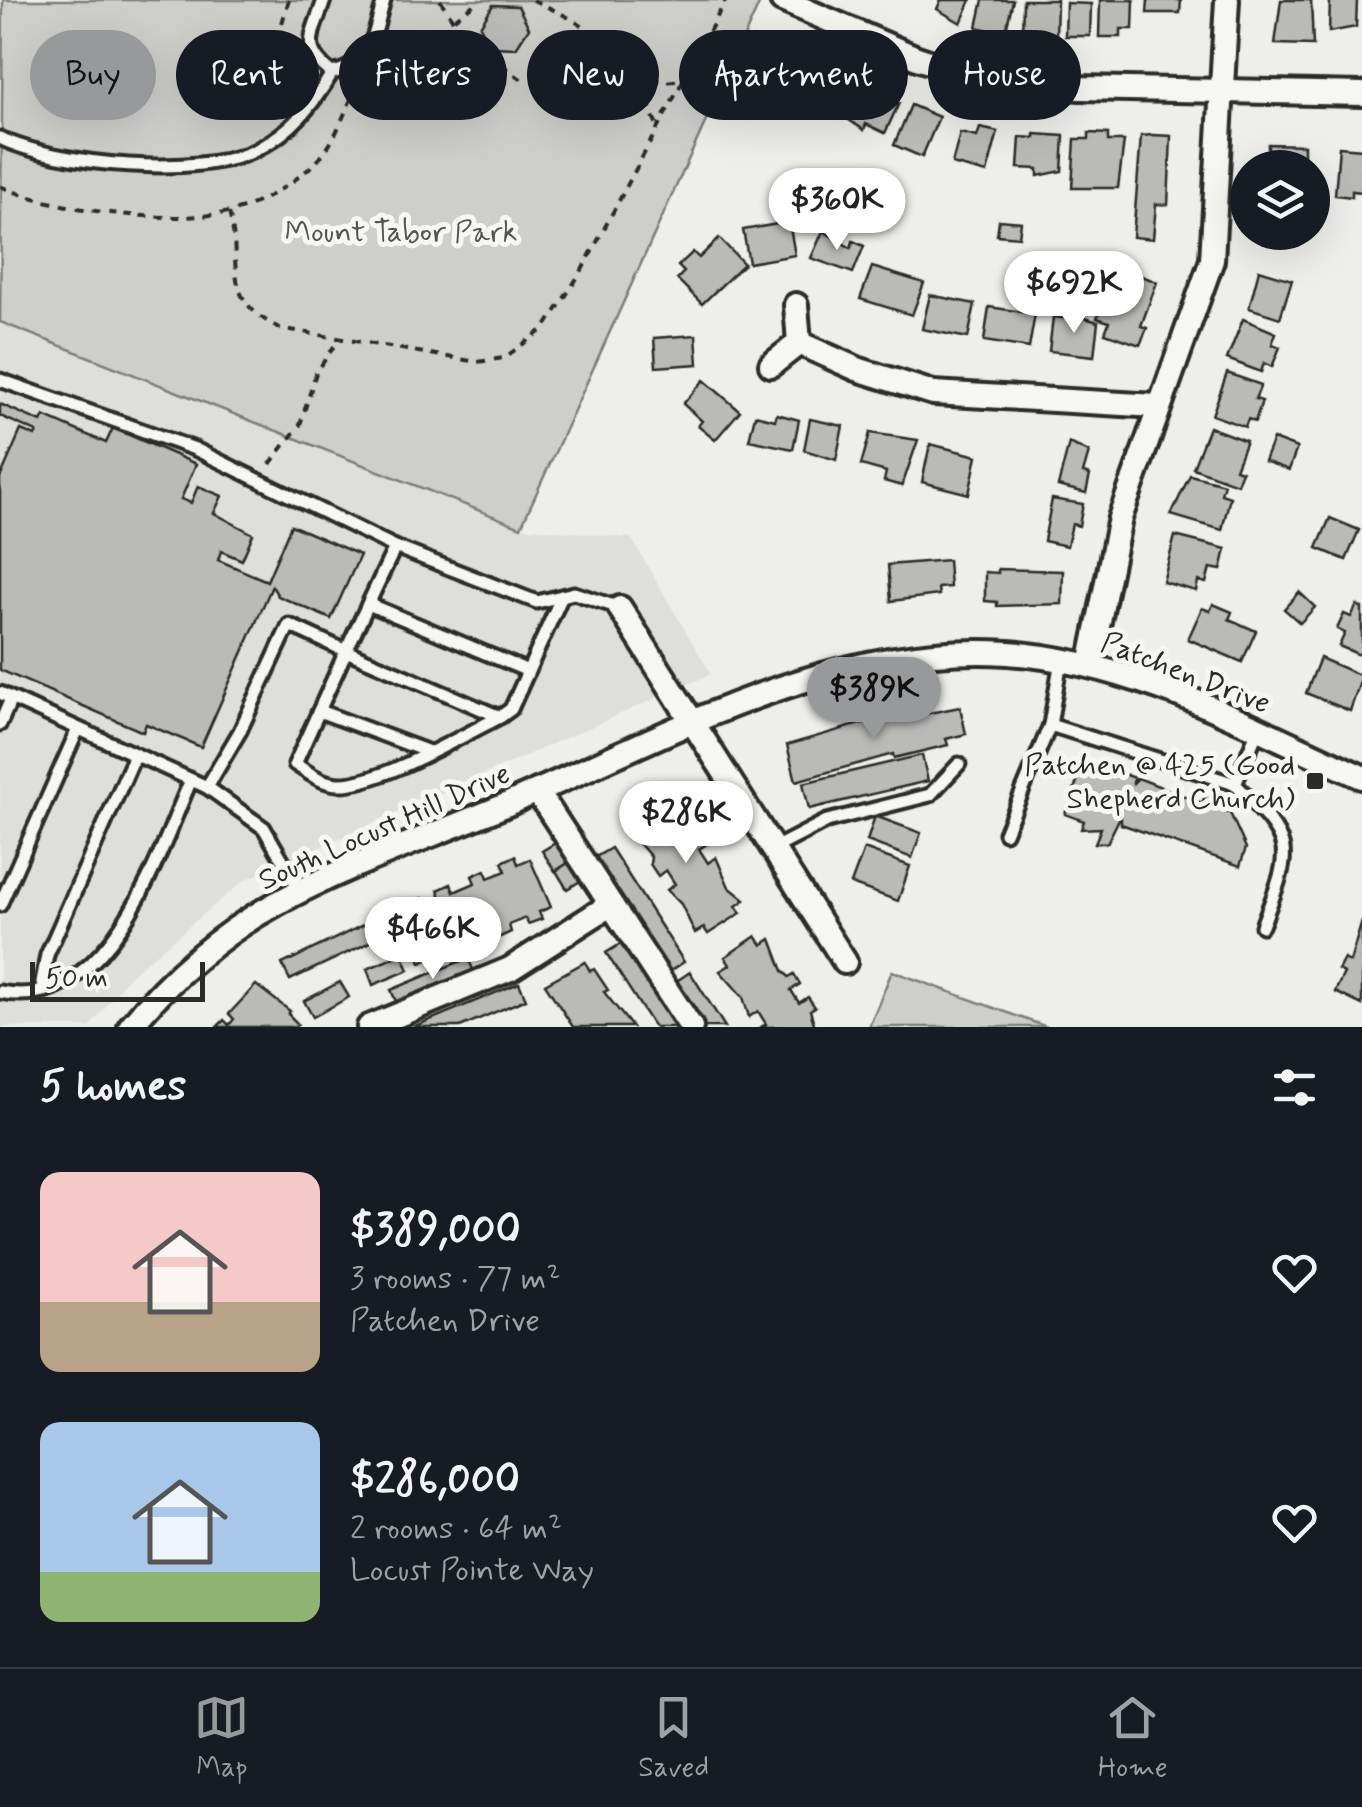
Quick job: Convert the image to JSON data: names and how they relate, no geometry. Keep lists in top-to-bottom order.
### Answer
{
  "streets": {
    "street": ["Patchen Drive", "South Locust Hill Drive"]
  },
  "crossings": [
    ["Patchen Drive", "South Locust Hill Drive"]
  ],
  "parks": ["Mount Tabor Park"],
  "places": {
    "transit": ["Patchen @ 425 (Good Shepherd Church)"]
  },
  "scale_bar": "50 m",
  "page": {
    "chip": [
      "Buy",
      "Rent",
      "Filters",
      "New",
      "Apartment",
      "House"
    ],
    "price": [
      "$360K",
      "$692K",
      "$389K",
      "$286K",
      "$466K"
    ],
    "scale": "50 m",
    "heading": "5 homes",
    "list": [
      {
        "name": "$389,000",
        "note": "3 rooms · 77 m² · Patchen Drive"
      },
      {
        "name": "$286,000",
        "note": "2 rooms · 64 m² · Locust Pointe Way"
      }
    ],
    "tabs": ["Map", "Saved", "Home"]
  }
}
